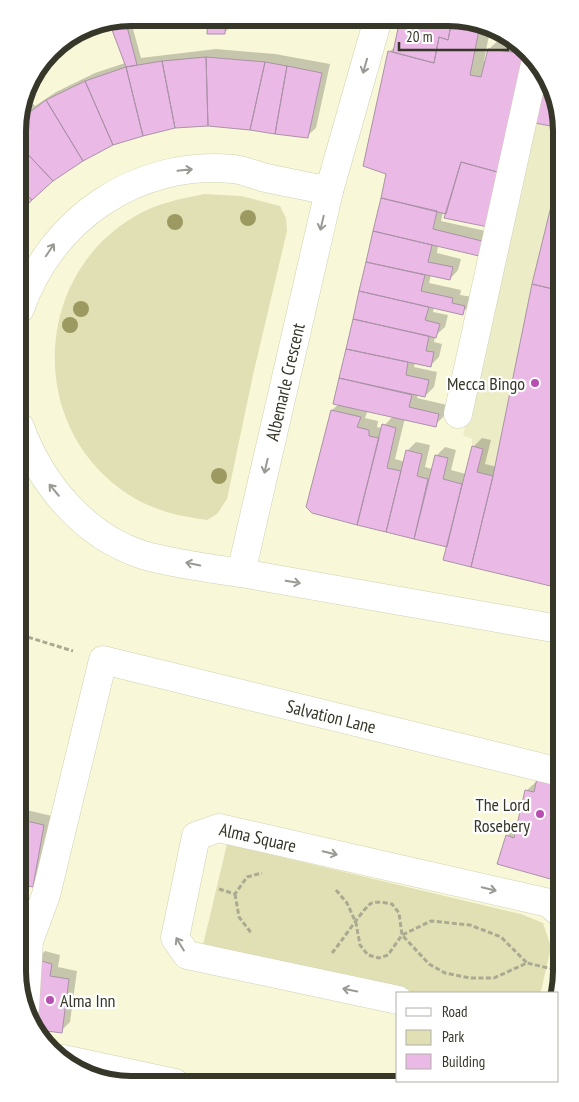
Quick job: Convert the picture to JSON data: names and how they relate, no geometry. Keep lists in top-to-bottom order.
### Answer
{
  "streets": {
    "street": ["Albemarle Crescent", "Salvation Lane", "Alma Square"]
  },
  "places": ["Mecca Bingo", "The Lord Rosebery", "Alma Inn"],
  "legend": ["Road", "Park", "Building"],
  "scale_bar": "20 m"
}
